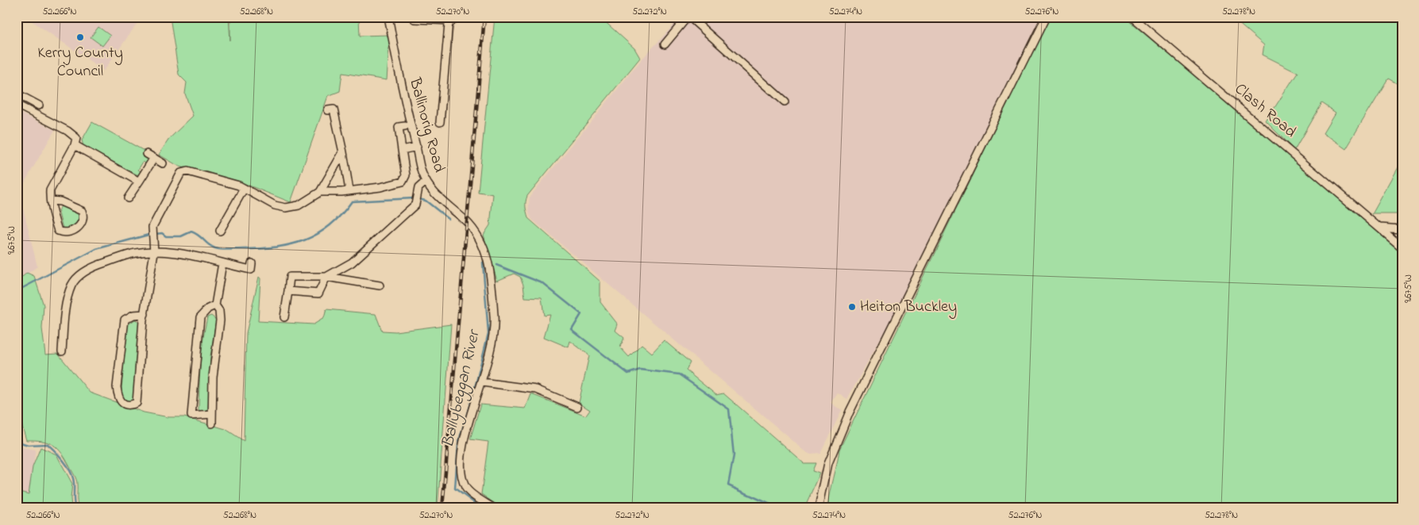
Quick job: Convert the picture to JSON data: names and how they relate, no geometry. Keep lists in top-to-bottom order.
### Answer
{
  "streets": {
    "street": ["Clash Road", "Ballinorig Road"]
  },
  "water": ["Ballybeggan River"],
  "places": ["Kerry County Council", "Heiton Buckley"],
  "coordinates": [
    "52.266°N",
    "52.268°N",
    "52.270°N",
    "52.272°N",
    "52.274°N",
    "52.276°N",
    "52.278°N",
    "9.675°W"
  ]
}
